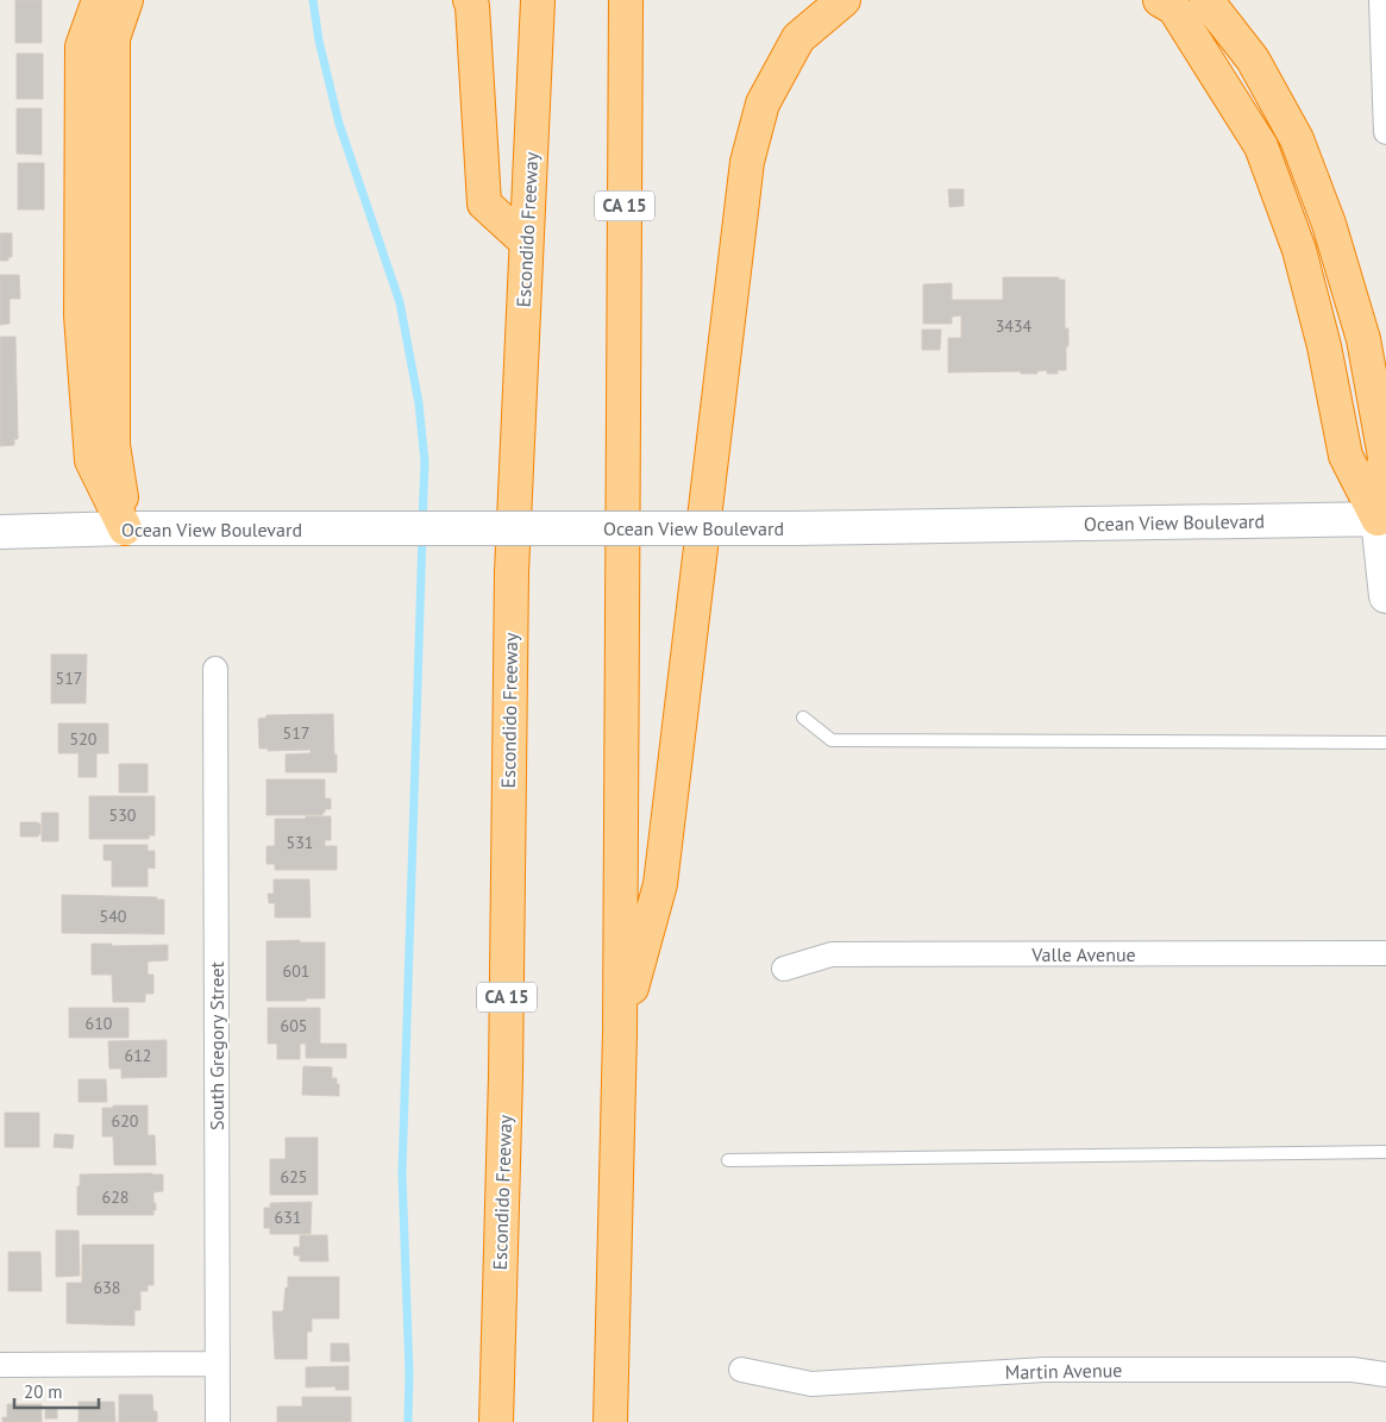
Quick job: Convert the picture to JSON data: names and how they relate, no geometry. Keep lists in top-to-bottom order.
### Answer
{
  "streets": {
    "highway": ["CA 15", "Escondido Freeway"],
    "main road": ["Ocean View Boulevard"],
    "street": ["Valle Avenue", "South Gregory Street", "Martin Avenue"]
  },
  "house_numbers": [
    "3434",
    "517",
    "517",
    "520",
    "530",
    "531",
    "540",
    "601",
    "610",
    "605",
    "612",
    "620",
    "625",
    "628",
    "631",
    "638"
  ],
  "scale_bar": "20 m"
}
